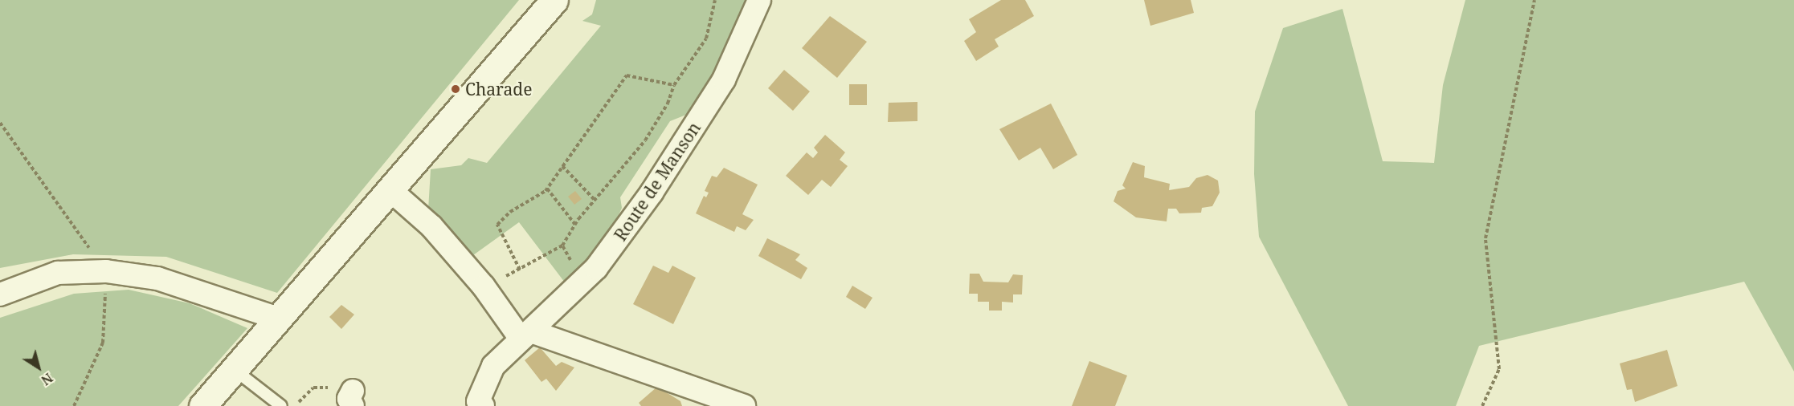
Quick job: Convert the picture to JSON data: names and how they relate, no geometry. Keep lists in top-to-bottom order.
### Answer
{
  "streets": {
    "street": ["Route de Manson"]
  },
  "places": ["Charade"],
  "north": "bottom right"
}
